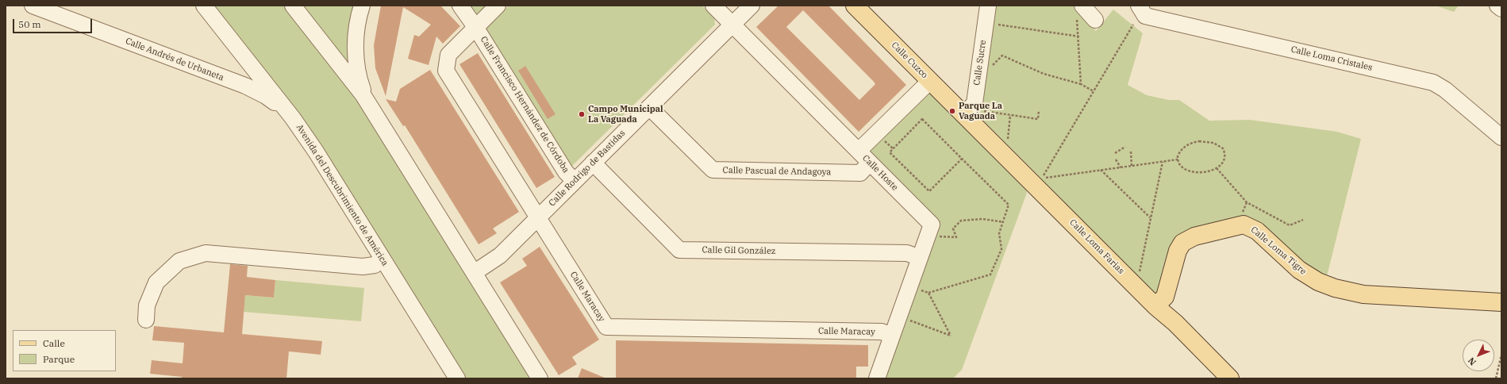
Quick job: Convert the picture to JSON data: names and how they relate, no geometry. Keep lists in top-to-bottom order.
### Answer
{
  "streets": {
    "main road": ["Calle Cuzco", "Calle Loma Farias", "Calle Loma Tigre"],
    "street": [
      "Calle Loma Cristales",
      "Calle Andrés de Urbaneta",
      "Calle Sucre",
      "Calle Francisco Hernández de Córdoba",
      "Calle Rodrigo de Bastidas",
      "Calle Pascual de Andagoya",
      "Calle Hoste",
      "Avenida del Descubrimiento de América",
      "Calle Gil González",
      "Calle Maracay"
    ]
  },
  "crossings": [
    ["Calle Andrés de Urbaneta", "Avenida del Descubrimiento de América"],
    ["Calle Cuzco", "Calle Sucre"],
    ["Calle Cuzco", "Calle Loma Farias"],
    ["Calle Sucre", "Calle Loma Farias"],
    ["Calle Francisco Hernández de Córdoba", "Calle Rodrigo de Bastidas"],
    ["Calle Francisco Hernández de Córdoba", "Calle Maracay"],
    ["Calle Rodrigo de Bastidas", "Calle Pascual de Andagoya"],
    ["Calle Rodrigo de Bastidas", "Calle Hoste"],
    ["Calle Rodrigo de Bastidas", "Calle Gil González"],
    ["Calle Rodrigo de Bastidas", "Calle Maracay"],
    ["Calle Pascual de Andagoya", "Calle Hoste"],
    ["Calle Hoste", "Calle Gil González"],
    ["Calle Hoste", "Calle Maracay"],
    ["Calle Loma Farias", "Calle Loma Tigre"]
  ],
  "places": ["Parque La Vaguada", "Campo Municipal La Vaguada"],
  "legend": ["Calle", "Parque"],
  "scale_bar": "50 m",
  "north": "bottom left"
}
